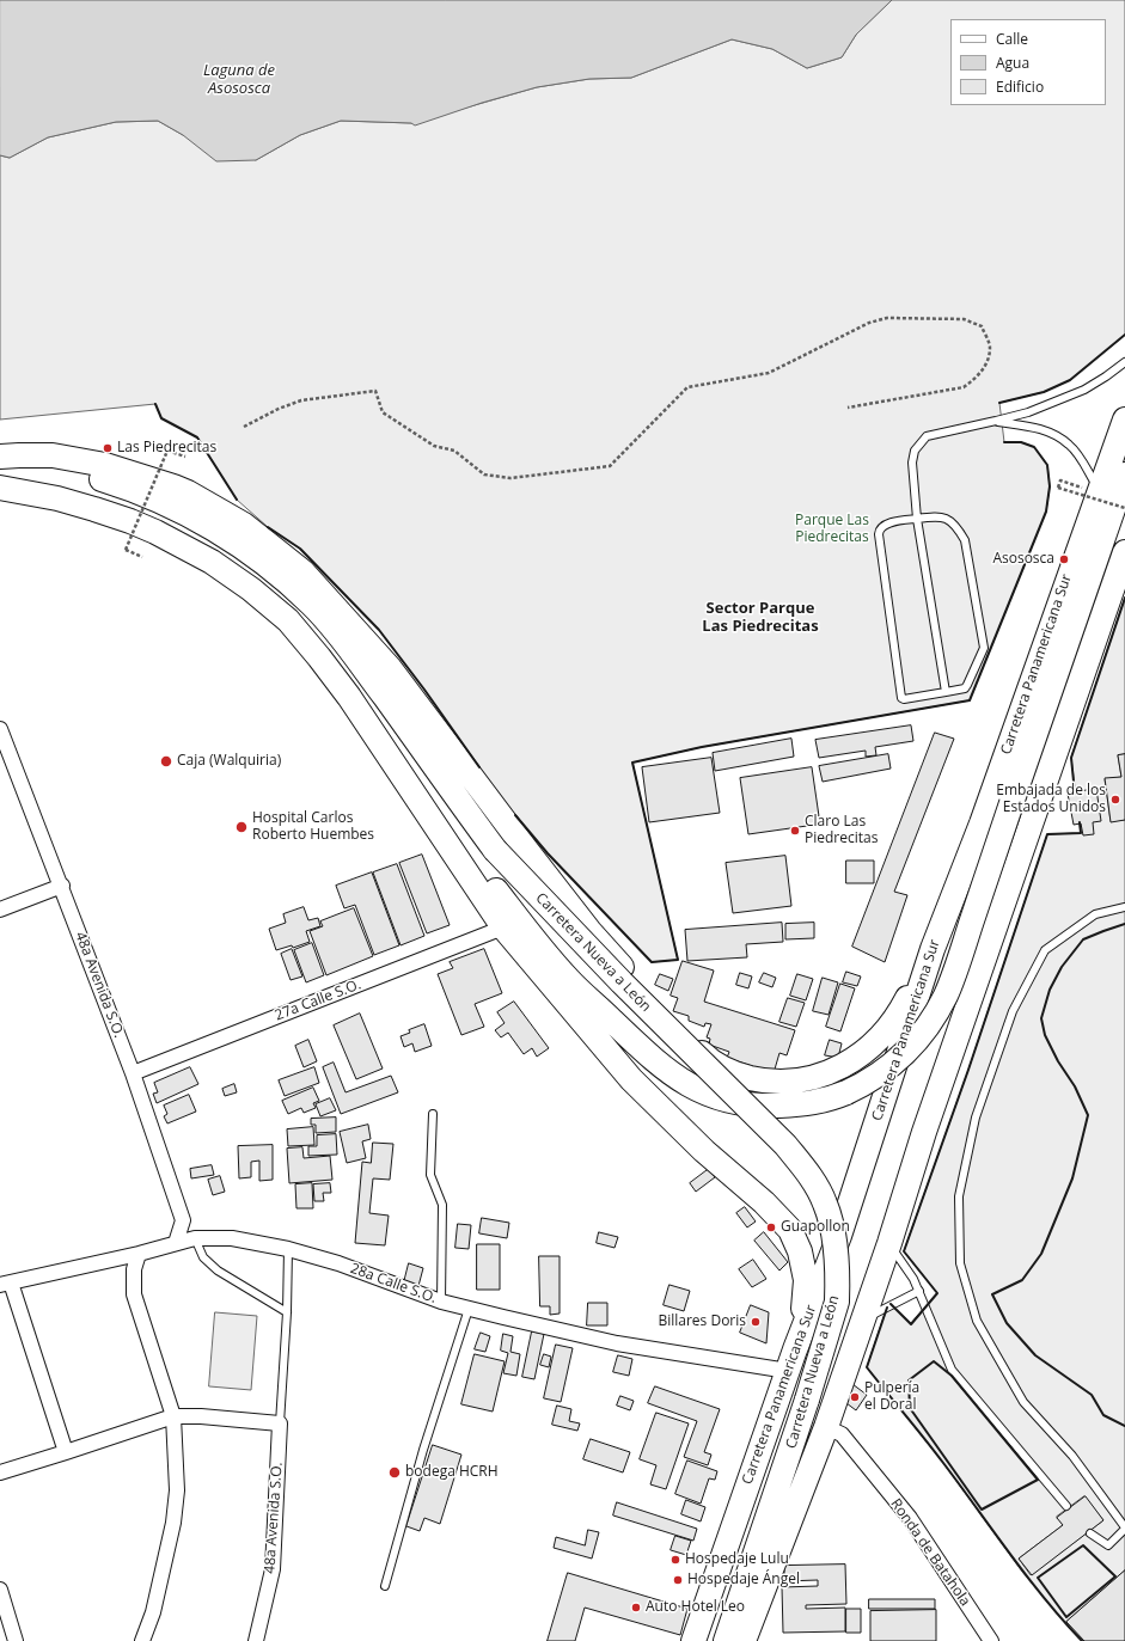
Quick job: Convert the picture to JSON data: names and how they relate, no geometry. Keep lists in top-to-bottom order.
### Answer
{
  "streets": {
    "highway": ["Carretera Panamericana Sur", "Carretera Nueva a León"],
    "street": [
      "48a Avenida S.O.",
      "27a Calle S.O.",
      "28a Calle S.O.",
      "Ronda de Batahola"
    ]
  },
  "crossings": [
    ["Carretera Panamericana Sur", "Carretera Nueva a León"],
    ["Carretera Panamericana Sur", "28a Calle S.O."],
    ["Carretera Nueva a León", "27a Calle S.O."],
    ["Carretera Nueva a León", "28a Calle S.O."],
    ["48a Avenida S.O.", "27a Calle S.O."],
    ["48a Avenida S.O.", "28a Calle S.O."]
  ],
  "districts": ["Sector Parque Las Piedrecitas"],
  "water": ["Laguna de Asososca"],
  "parks": ["Parque Las Piedrecitas"],
  "places": [
    "Las Piedrecitas",
    "Asososca",
    "Caja (Walquiria)",
    "Embajada de los Estados Unidos",
    "Hospital Carlos Roberto Huembes",
    "Claro Las Piedrecitas",
    "Guapollon",
    "Billares Doris",
    "Pulpería el Doral",
    "bodega HCRH",
    "Hospedaje Lulu",
    "Hospedaje Ángel",
    "Auto Hotel Leo"
  ],
  "legend": ["Calle", "Agua", "Edificio"]
}
